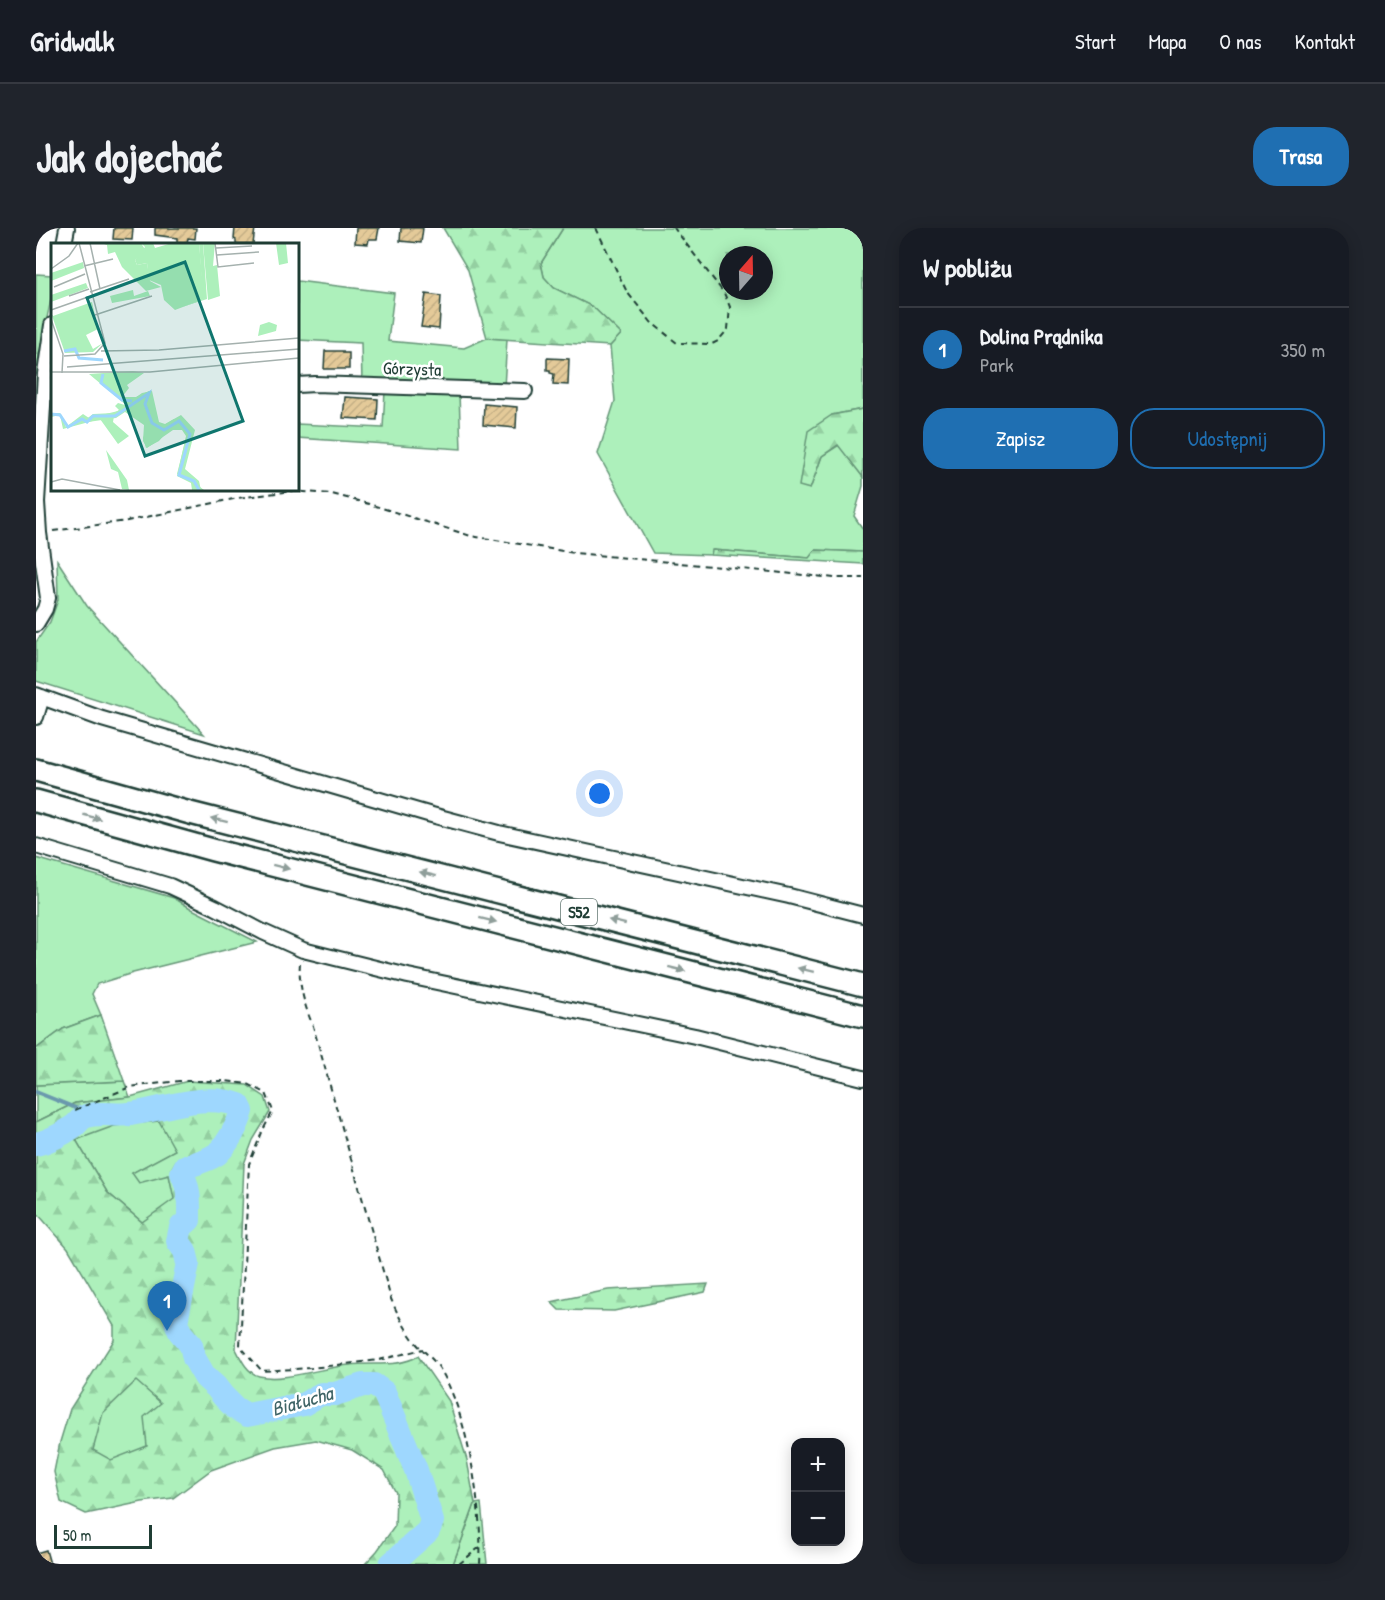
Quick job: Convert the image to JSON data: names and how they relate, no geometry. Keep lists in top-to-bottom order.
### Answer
{
  "streets": {
    "highway": ["S52"],
    "street": ["Górzysta"]
  },
  "water": ["Białucha"],
  "scale_bar": "50 m",
  "north": "top",
  "page": {
    "header": "Gridwalk",
    "nav": [
      "Start",
      "Mapa",
      "O nas",
      "Kontakt"
    ],
    "buttons": [
      "Trasa",
      ["Zapisz", "Udostępnij"]
    ],
    "title": "Jak dojechać",
    "heading": "W pobliżu",
    "list": [
      {
        "mark": "1",
        "name": "Dolina Prądnika",
        "note": "Park",
        "value": "350 m"
      }
    ],
    "pins": "1",
    "map_buttons": ["+", "−"],
    "scale": "50 m"
  }
}
